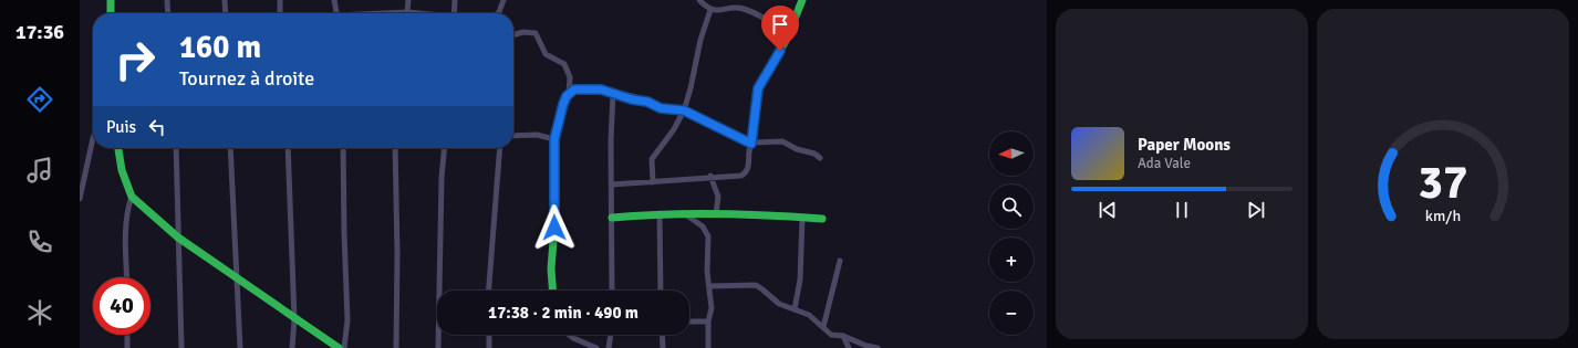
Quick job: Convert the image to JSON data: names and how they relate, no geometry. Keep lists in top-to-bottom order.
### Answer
{
  "north": "left",
  "page": {
    "tabs": "17:36",
    "turn": ["160 m", "Tournez à droite"],
    "then": "Puis",
    "song": ["Paper Moons", "Ada Vale"],
    "map_buttons": ["+", "−"],
    "limit": "40",
    "trip": "17:38 · 2 min · 490 m",
    "gauge": ["37", "km/h"]
  }
}
